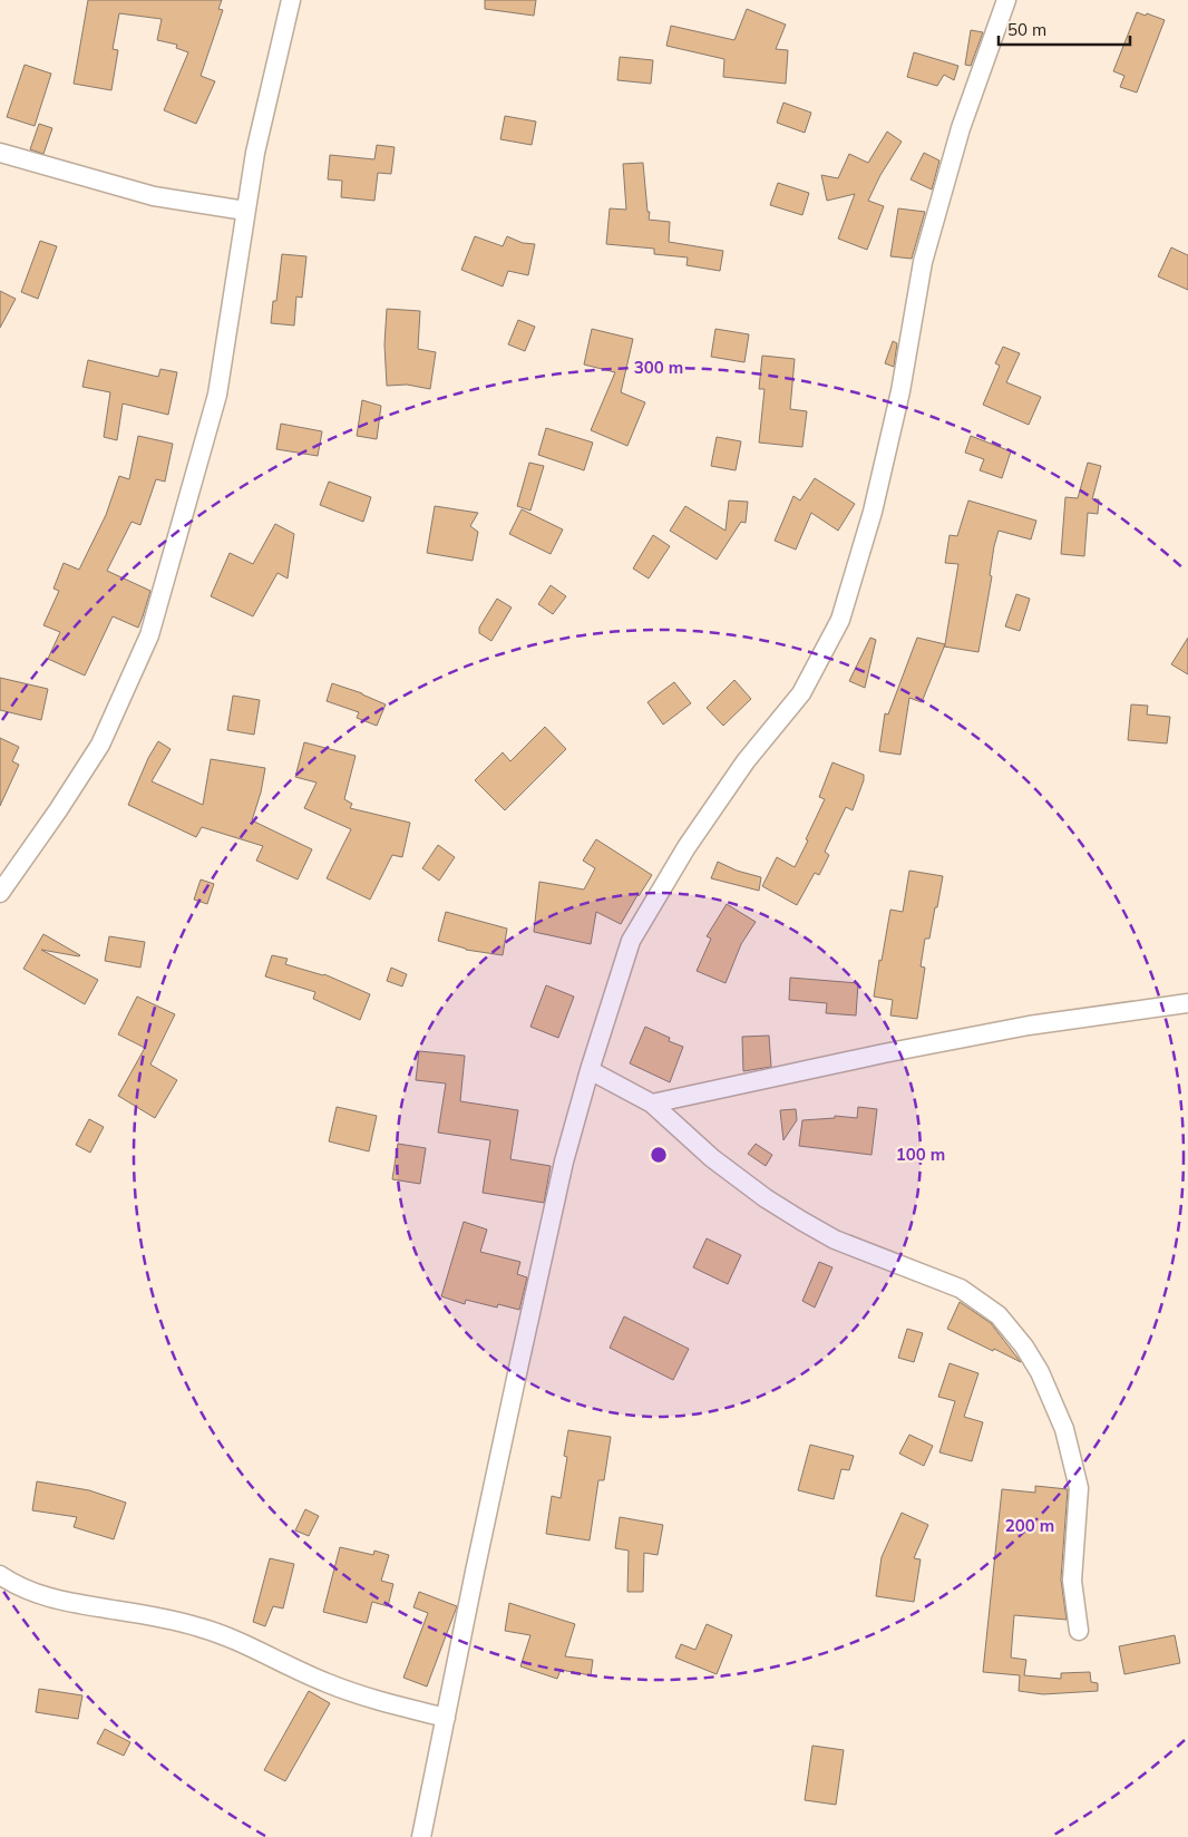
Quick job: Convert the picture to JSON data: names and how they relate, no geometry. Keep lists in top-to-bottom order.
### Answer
{
  "scale_bar": "50 m",
  "rings": ["300 m", "100 m", "200 m"]
}
